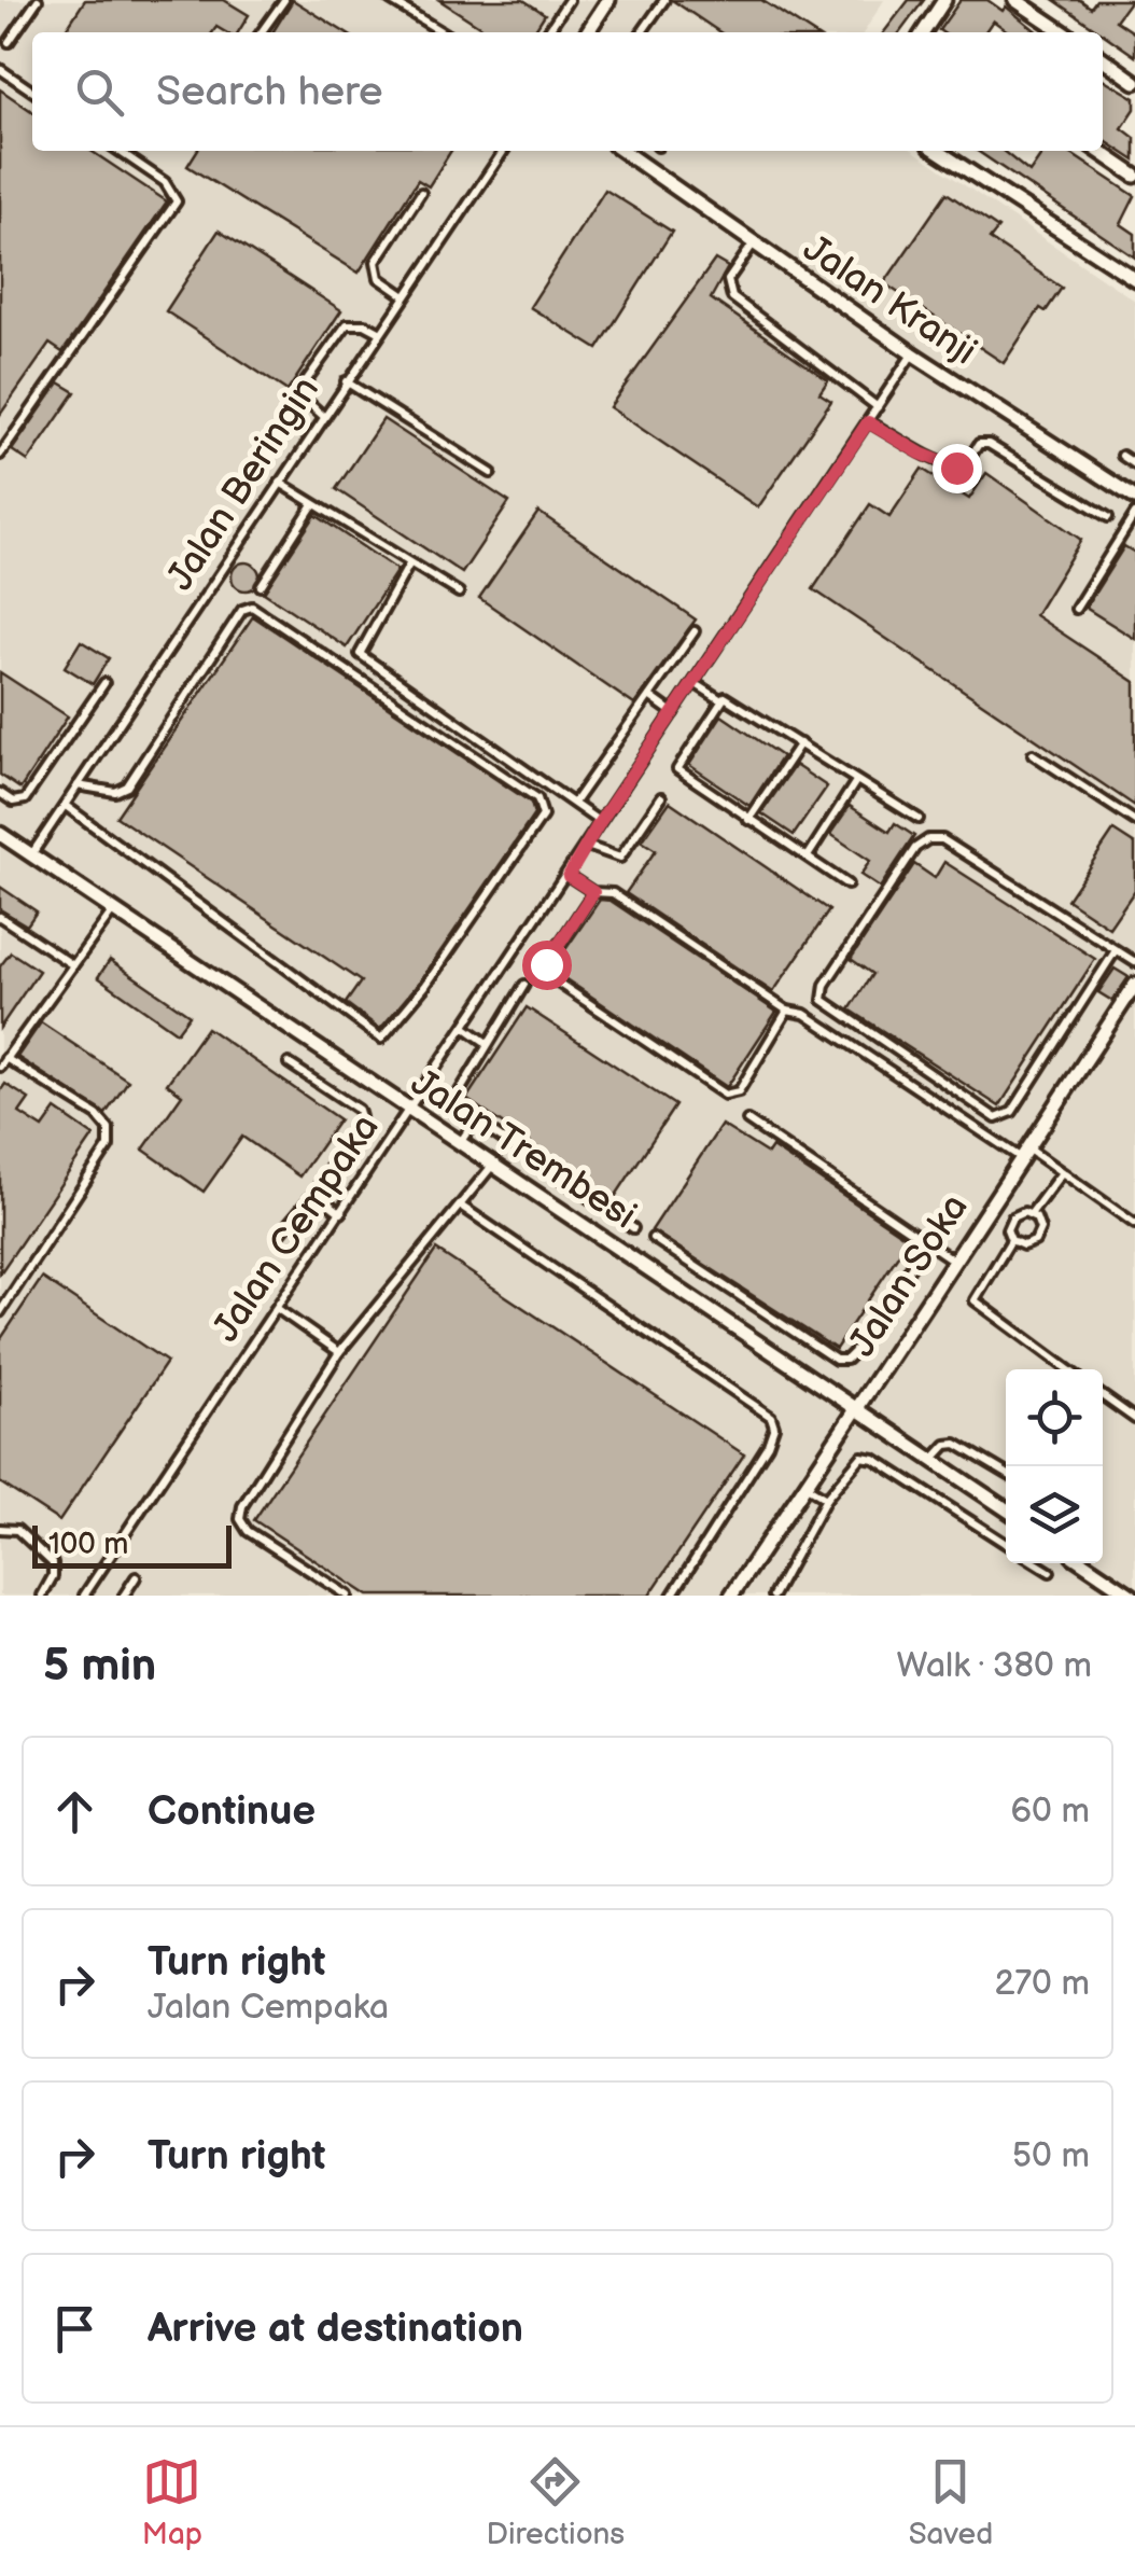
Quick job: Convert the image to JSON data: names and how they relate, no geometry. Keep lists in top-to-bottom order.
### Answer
{
  "streets": {
    "street": ["Jalan Kranji", "Jalan Trembesi", "Jalan Soka"],
    "lane": ["Jalan Beringin", "Jalan Cempaka"]
  },
  "crossings": [
    ["Jalan Kranji", "Jalan Cempaka"],
    ["Jalan Beringin", "Jalan Trembesi"],
    ["Jalan Trembesi", "Jalan Cempaka"],
    ["Jalan Trembesi", "Jalan Soka"]
  ],
  "scale_bar": "100 m",
  "page": {
    "search": "Search here",
    "scale": "100 m",
    "heading": ["5 min", "Walk · 380 m"],
    "list": [
      ["Continue", "60 m"],
      ["Turn right", "Jalan Cempaka", "270 m"],
      ["Turn right", "50 m"],
      "Arrive at destination"
    ],
    "nav": ["Map", "Directions", "Saved"]
  }
}
